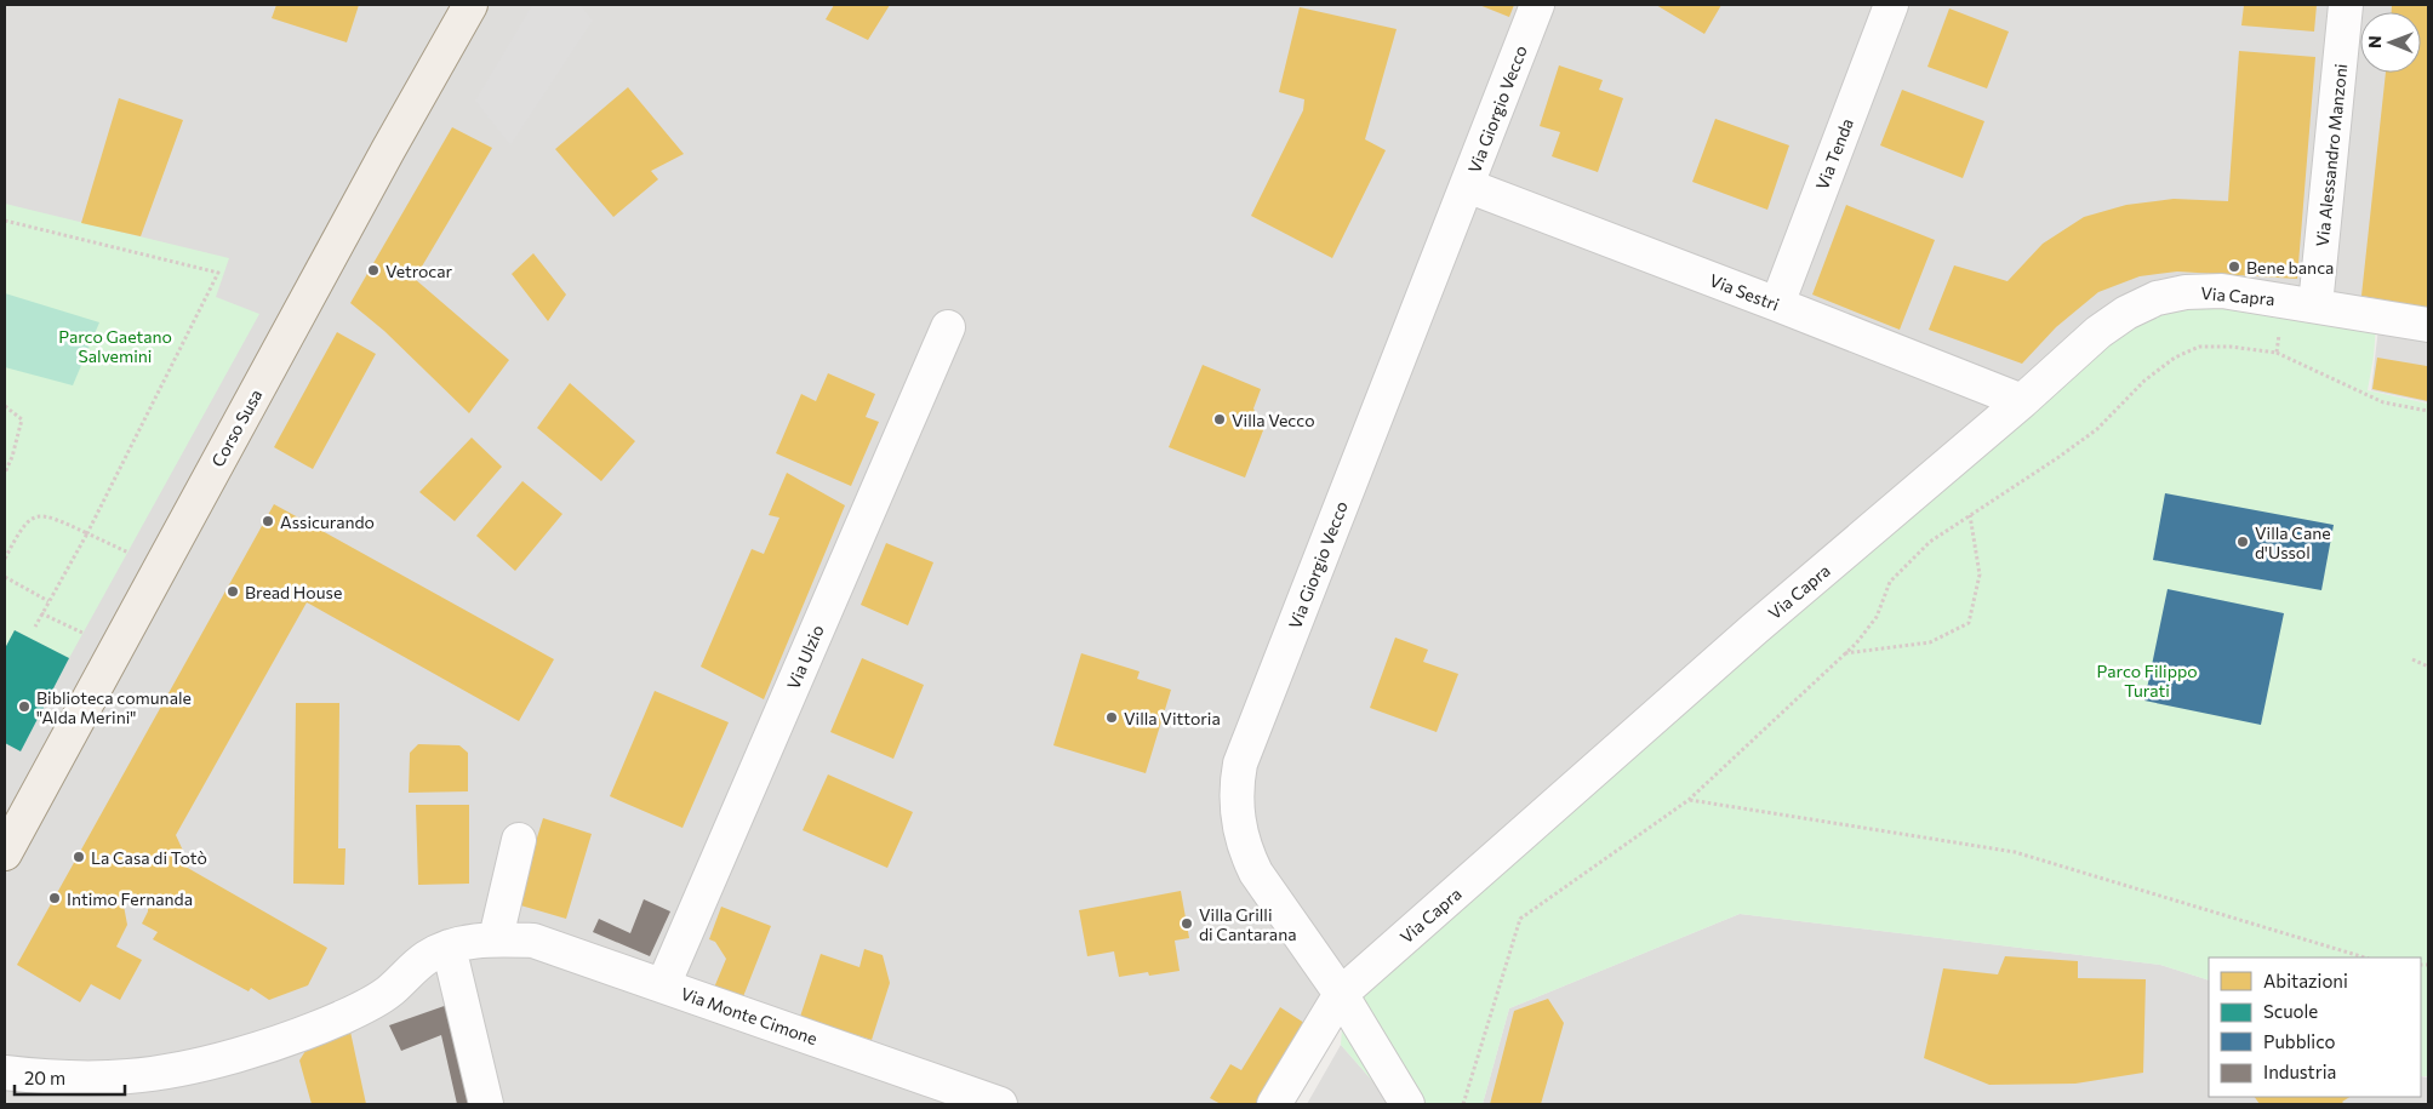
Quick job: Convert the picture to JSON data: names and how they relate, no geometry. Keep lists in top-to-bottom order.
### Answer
{
  "streets": {
    "main road": ["Corso Susa"],
    "street": [
      "Via Giorgio Vecco",
      "Via Tenda",
      "Via Alessandro Manzoni",
      "Via Sestri",
      "Via Capra",
      "Via Ulzio",
      "Via Monte Cimone"
    ]
  },
  "crossings": [
    ["Via Giorgio Vecco", "Via Sestri"],
    ["Via Giorgio Vecco", "Via Capra"],
    ["Via Tenda", "Via Sestri"],
    ["Via Alessandro Manzoni", "Via Capra"],
    ["Via Sestri", "Via Capra"],
    ["Via Ulzio", "Via Monte Cimone"]
  ],
  "parks": ["Parco Gaetano Salvemini", "Parco Filippo Turati"],
  "places": [
    "Bene banca",
    "Vetrocar",
    "Villa Vecco",
    "Assicurando",
    "Villa Cane d'Ussol",
    "Bread House",
    "Biblioteca comunale \"Alda Merini\"",
    "Villa Vittoria",
    "La Casa di Totò",
    "Intimo Fernanda",
    "Villa Grilli di Cantarana"
  ],
  "legend": [
    "Abitazioni",
    "Scuole",
    "Pubblico",
    "Industria"
  ],
  "scale_bar": "20 m",
  "north": "left"
}
